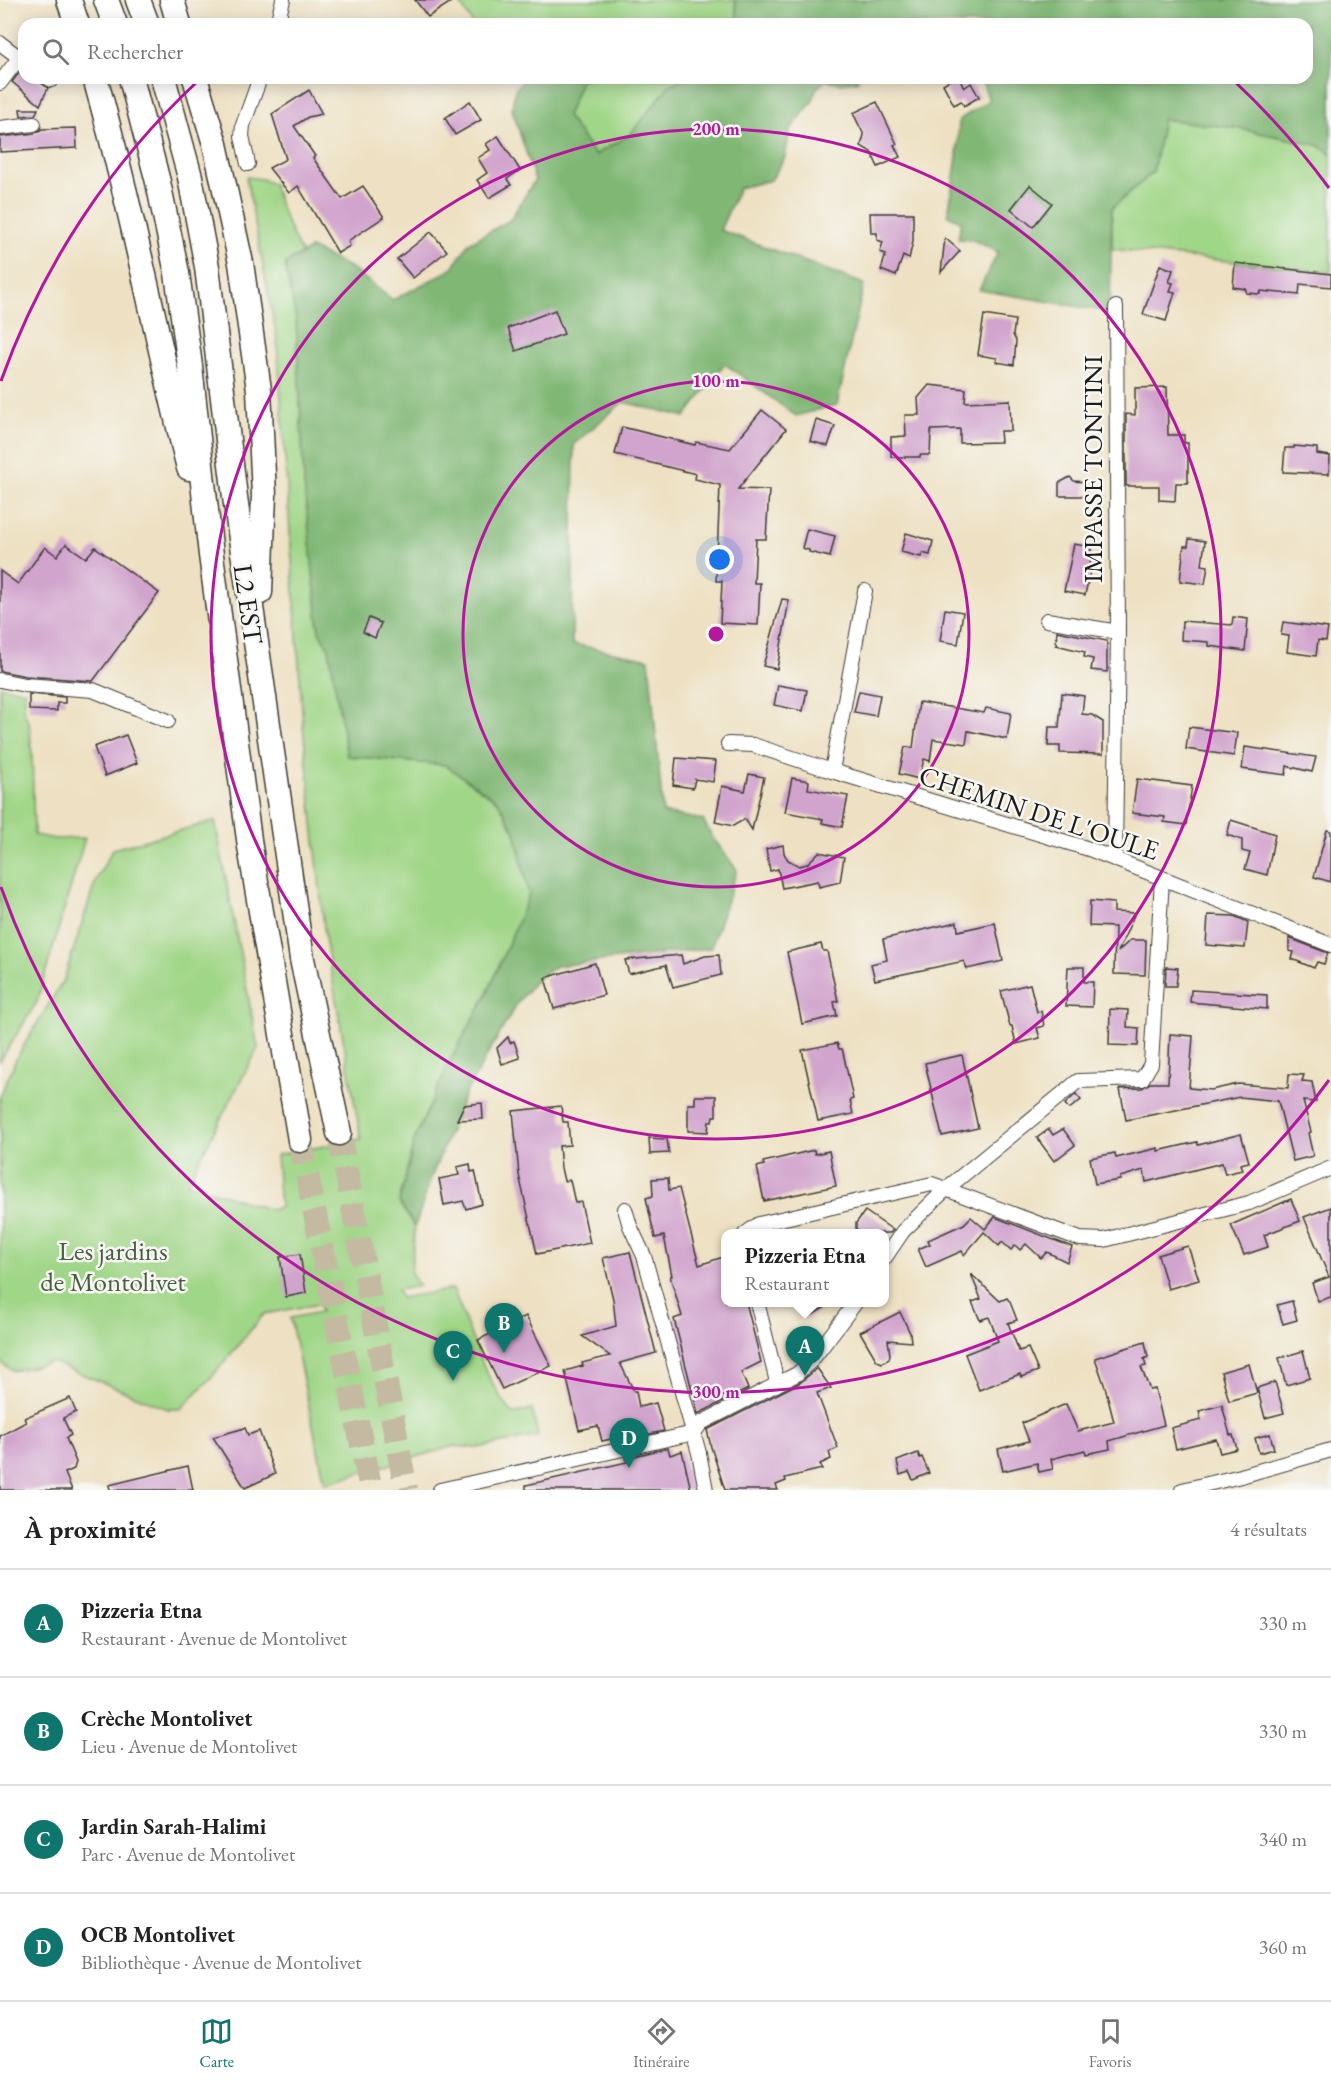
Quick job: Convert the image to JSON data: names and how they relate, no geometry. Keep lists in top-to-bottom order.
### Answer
{
  "streets": {
    "highway": ["L2 EST"],
    "street": ["IMPASSE TONTINI", "CHEMIN DE L'OULE"]
  },
  "crossings": [
    ["IMPASSE TONTINI", "CHEMIN DE L'OULE"]
  ],
  "parks": ["Les jardins de Montolivet"],
  "page": {
    "search": "Rechercher",
    "popup": ["Pizzeria Etna", "Restaurant"],
    "pins": [
      "B",
      "A",
      "C",
      "D"
    ],
    "heading": ["À proximité", "4 résultats"],
    "list": [
      {
        "mark": "A",
        "name": "Pizzeria Etna",
        "note": "Restaurant · Avenue de Montolivet",
        "value": "330 m"
      },
      {
        "mark": "B",
        "name": "Crèche Montolivet",
        "note": "Lieu · Avenue de Montolivet",
        "value": "330 m"
      },
      {
        "mark": "C",
        "name": "Jardin Sarah-Halimi",
        "note": "Parc · Avenue de Montolivet",
        "value": "340 m"
      },
      {
        "mark": "D",
        "name": "OCB Montolivet",
        "note": "Bibliothèque · Avenue de Montolivet",
        "value": "360 m"
      }
    ],
    "nav": ["Carte", "Itinéraire", "Favoris"]
  },
  "rings": ["200 m", "100 m", "300 m"]
}
